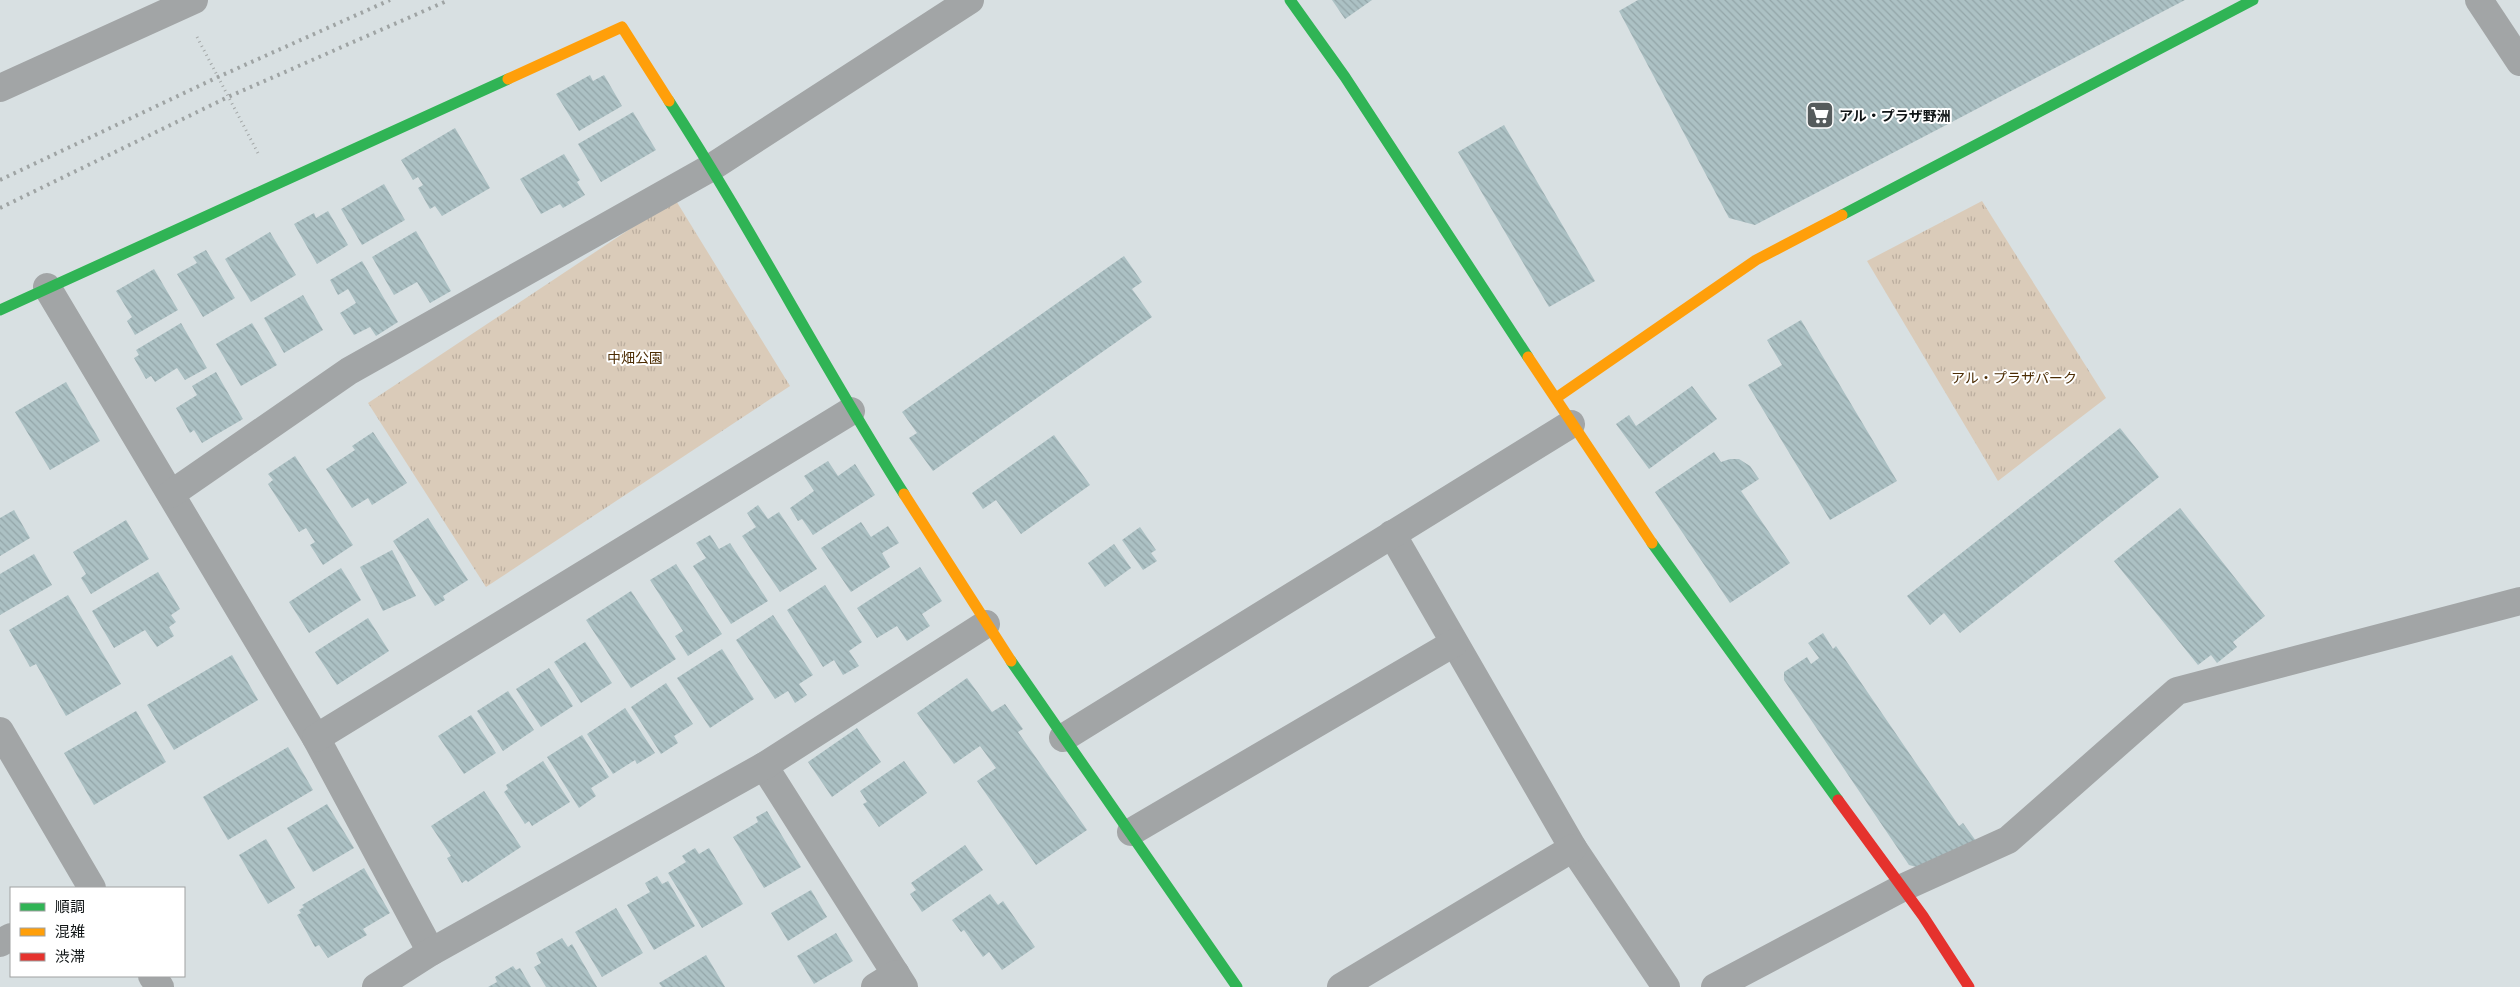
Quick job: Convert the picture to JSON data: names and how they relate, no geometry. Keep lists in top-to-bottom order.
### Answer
{
  "parks": ["中畑公園", "アル・プラザパーク"],
  "places": {
    "supermarket": ["アル・プラザ野洲"]
  },
  "legend": ["順調", "混雑", "渋滞"]
}
